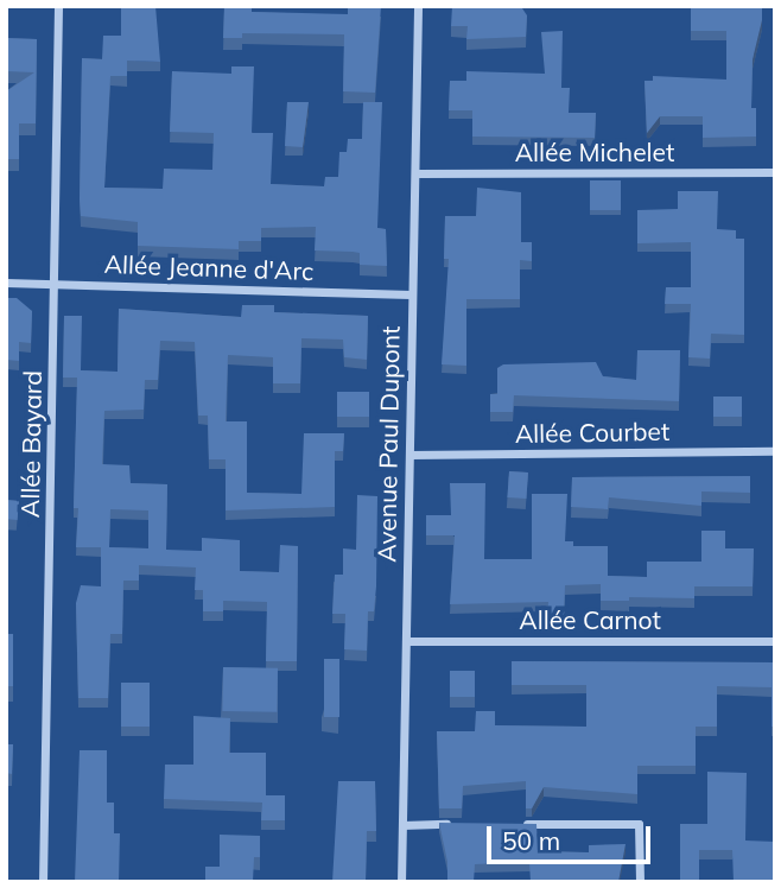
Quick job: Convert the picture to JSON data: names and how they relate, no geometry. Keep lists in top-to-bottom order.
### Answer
{
  "streets": {
    "street": [
      "Allée Michelet",
      "Allée Jeanne d'Arc",
      "Allée Courbet",
      "Allée Bayard",
      "Avenue Paul Dupont",
      "Allée Carnot"
    ]
  },
  "crossings": [
    ["Allée Michelet", "Avenue Paul Dupont"],
    ["Allée Jeanne d'Arc", "Allée Bayard"],
    ["Allée Jeanne d'Arc", "Avenue Paul Dupont"],
    ["Allée Courbet", "Avenue Paul Dupont"],
    ["Avenue Paul Dupont", "Allée Carnot"]
  ],
  "scale_bar": "50 m"
}
